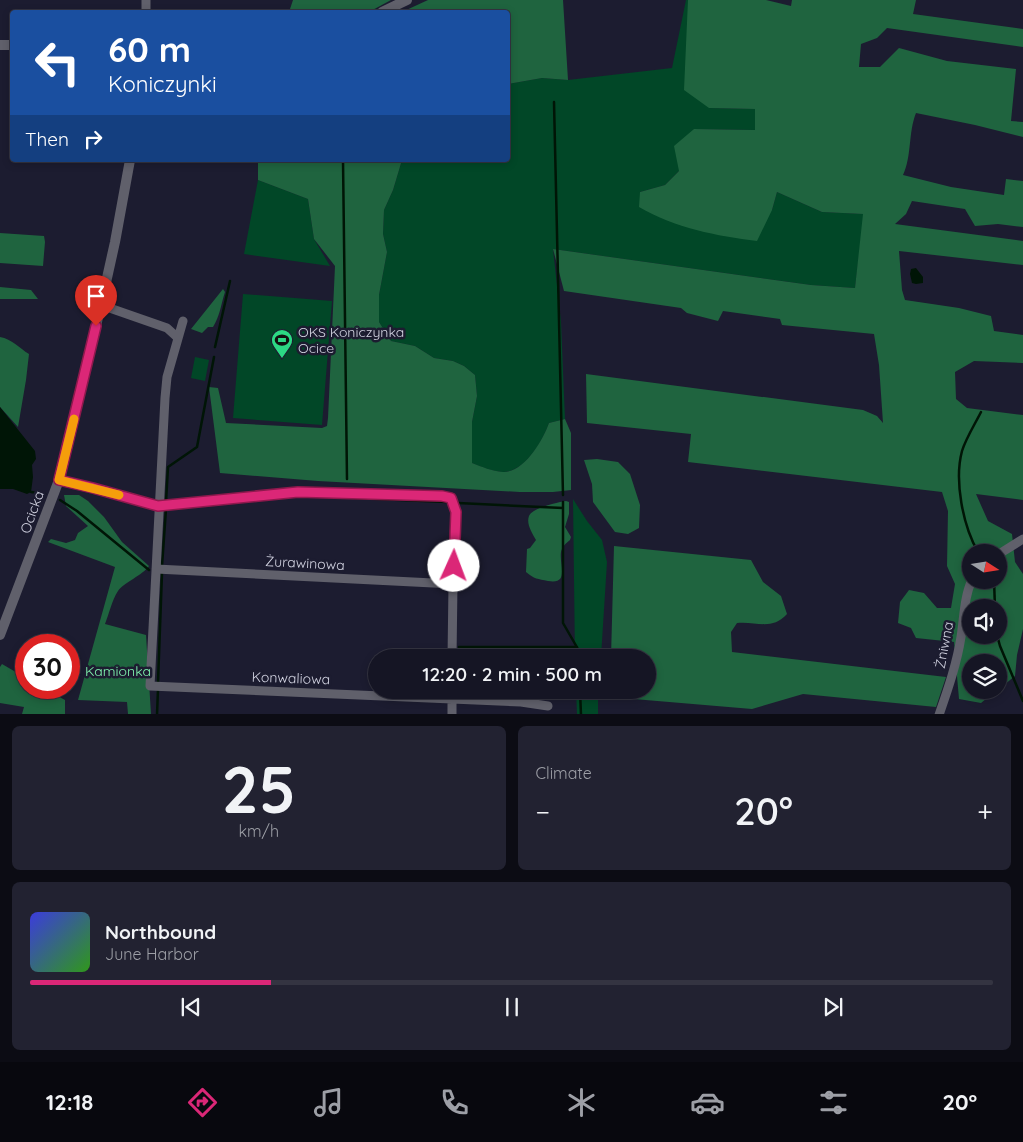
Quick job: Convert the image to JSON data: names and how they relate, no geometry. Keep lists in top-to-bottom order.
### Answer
{
  "streets": {
    "street": [
      "Ocicka",
      "Żurawinowa",
      "Żniwna",
      "Konwaliowa"
    ]
  },
  "crossings": [
    ["Żurawinowa", "Konwaliowa"]
  ],
  "parks": ["Kamionka"],
  "places": {
    "sports": ["OKS Koniczynka Ocice"]
  },
  "north": "right",
  "page": {
    "turn": ["60 m", "Koniczynki"],
    "then": "Then",
    "limit": "30",
    "trip": "12:20 · 2 min · 500 m",
    "tile": [
      ["25", "km/h"],
      "Climate"
    ],
    "heat": ["−", "20°", "+"],
    "song": ["Northbound", "June Harbor"],
    "tabs": ["12:18", "20°"]
  }
}
